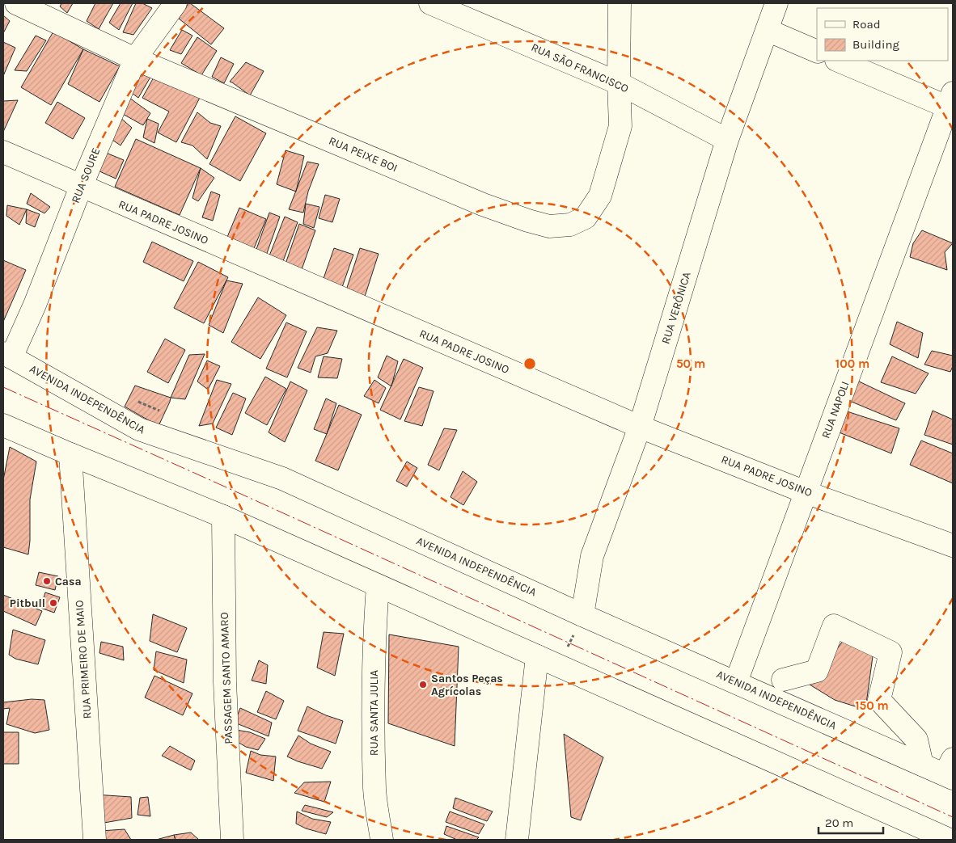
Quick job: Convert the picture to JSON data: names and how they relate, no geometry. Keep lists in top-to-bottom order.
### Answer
{
  "streets": {
    "street": [
      "RUA SÃO FRANCISCO",
      "RUA PEIXE BOI",
      "RUA SOURE",
      "RUA PADRE JOSINO",
      "RUA VERÔNICA",
      "AVENIDA INDEPENDÊNCIA",
      "RUA NAPOLI",
      "RUA PRIMEIRO DE MAIO",
      "PASSAGEM SANTO AMARO",
      "RUA SANTA JULIA"
    ]
  },
  "crossings": [
    ["RUA SÃO FRANCISCO", "RUA PEIXE BOI"],
    ["RUA SÃO FRANCISCO", "RUA VERÔNICA"],
    ["RUA PEIXE BOI", "RUA SOURE"],
    ["RUA SOURE", "RUA PADRE JOSINO"],
    ["RUA SOURE", "AVENIDA INDEPENDÊNCIA"],
    ["RUA PADRE JOSINO", "RUA VERÔNICA"],
    ["RUA PADRE JOSINO", "RUA NAPOLI"],
    ["RUA VERÔNICA", "AVENIDA INDEPENDÊNCIA"],
    ["AVENIDA INDEPENDÊNCIA", "RUA NAPOLI"]
  ],
  "places": ["Casa", "Pitbull", "Santos Peças Agrícolas"],
  "legend": ["Road", "Building"],
  "scale_bar": "20 m",
  "rings": ["50 m", "100 m", "150 m"]
}
